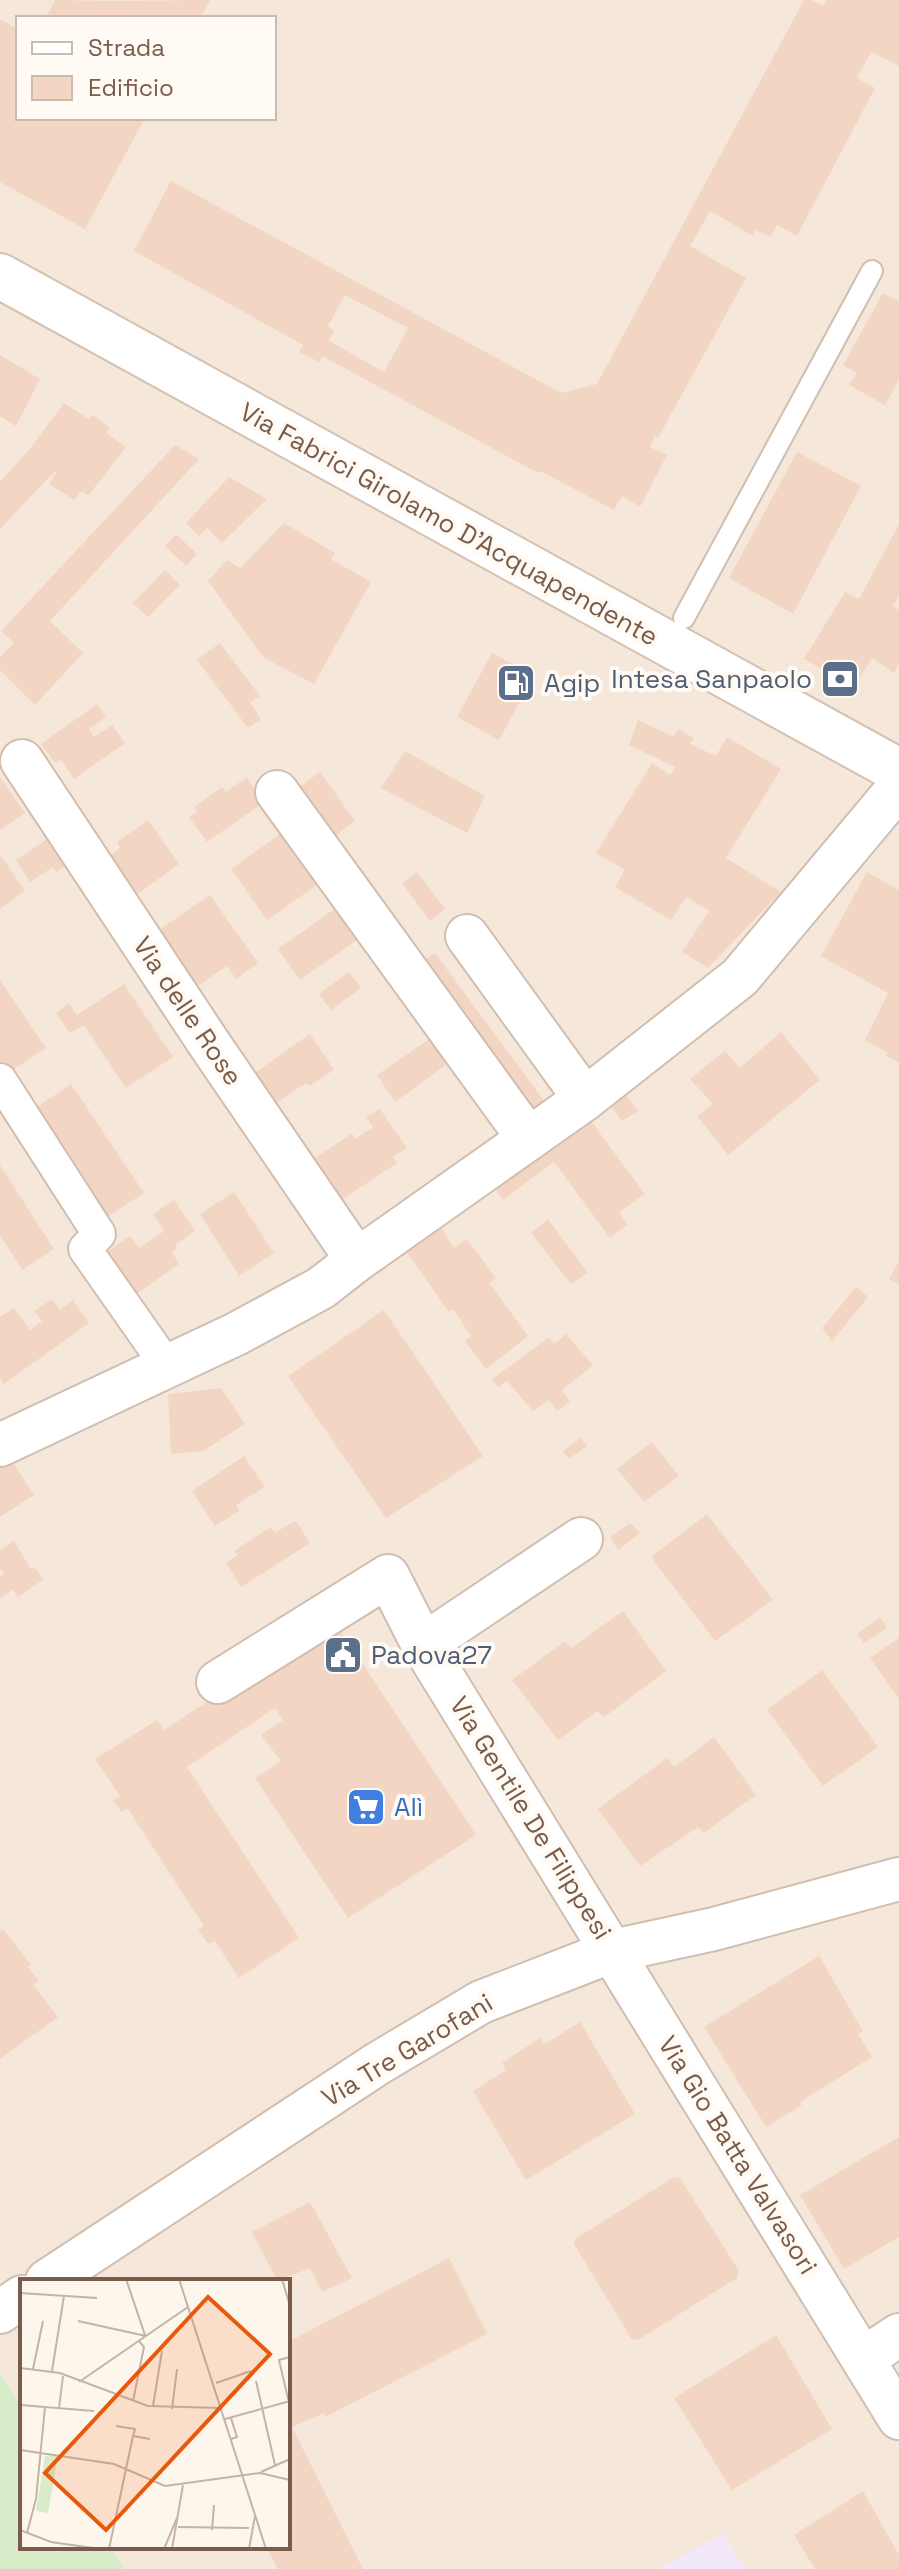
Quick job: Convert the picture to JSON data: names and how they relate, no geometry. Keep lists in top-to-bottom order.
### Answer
{
  "streets": {
    "main road": ["Via Fabrici Girolamo D'Acquapendente"],
    "street": [
      "Via delle Rose",
      "Via Gentile De Filippesi",
      "Via Tre Garofani",
      "Via Gio Batta Valvasori"
    ]
  },
  "crossings": [
    ["Via Gentile De Filippesi", "Via Tre Garofani"],
    ["Via Gentile De Filippesi", "Via Gio Batta Valvasori"],
    ["Via Tre Garofani", "Via Gio Batta Valvasori"]
  ],
  "places": {
    "bank": ["Intesa Sanpaolo"],
    "fuel station": ["Agip"],
    "public building": ["Padova27"],
    "supermarket": ["Alì"]
  },
  "legend": ["Strada", "Edificio"]
}
